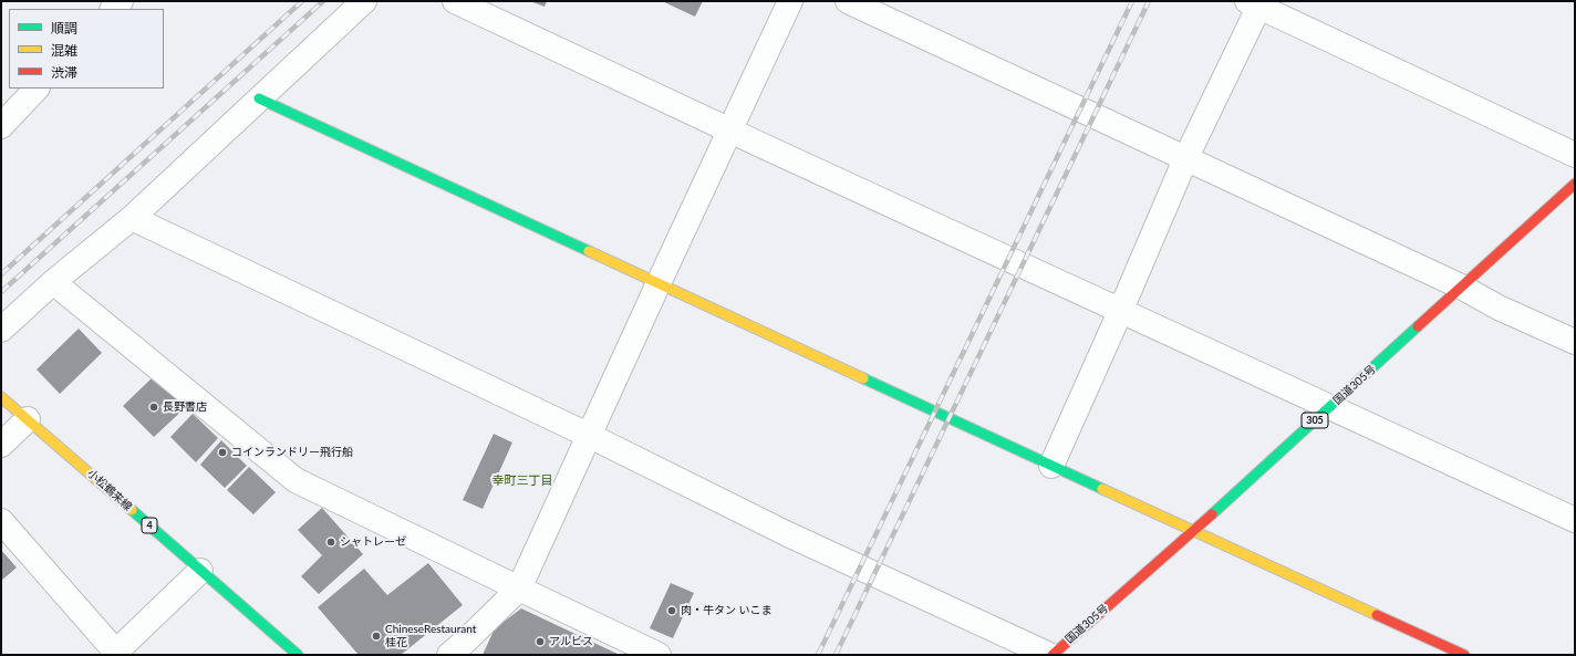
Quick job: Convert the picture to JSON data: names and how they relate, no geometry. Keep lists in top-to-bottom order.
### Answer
{
  "streets": {
    "main road": [
      "国道305号",
      "305",
      "小松鶴来線",
      "4"
    ]
  },
  "districts": ["幸町三丁目"],
  "places": [
    "長野書店",
    "コインランドリー飛行船",
    "シャトレーゼ",
    "肉・牛タン いこま",
    "ChineseRestaurant 桂花",
    "アルビス"
  ],
  "legend": ["順調", "混雑", "渋滞"]
}
